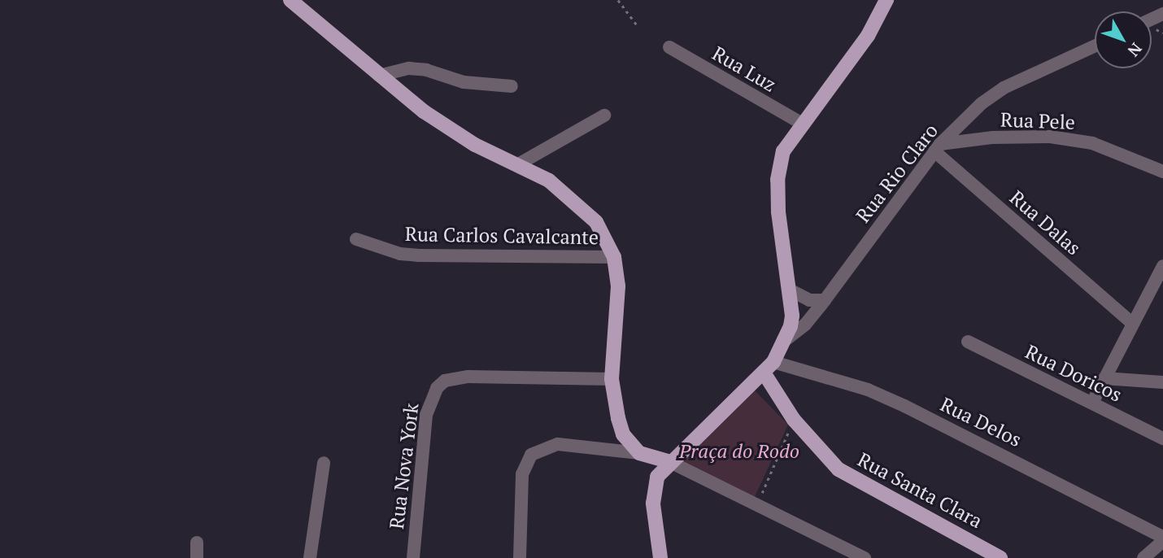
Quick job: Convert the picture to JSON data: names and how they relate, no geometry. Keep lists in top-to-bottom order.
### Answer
{
  "streets": {
    "main road": ["Rua Santa Clara"],
    "street": [
      "Rua Luz",
      "Rua Pele",
      "Rua Rio Claro",
      "Rua Dalas",
      "Rua Carlos Cavalcante",
      "Rua Doricos",
      "Rua Delos",
      "Rua Nova York"
    ]
  },
  "crossings": [
    ["Rua Pele", "Rua Rio Claro"],
    ["Rua Pele", "Rua Dalas"],
    ["Rua Rio Claro", "Rua Dalas"],
    ["Rua Delos", "Rua Santa Clara"]
  ],
  "parks": ["Praça do Rodo"],
  "north": "bottom right"
}
